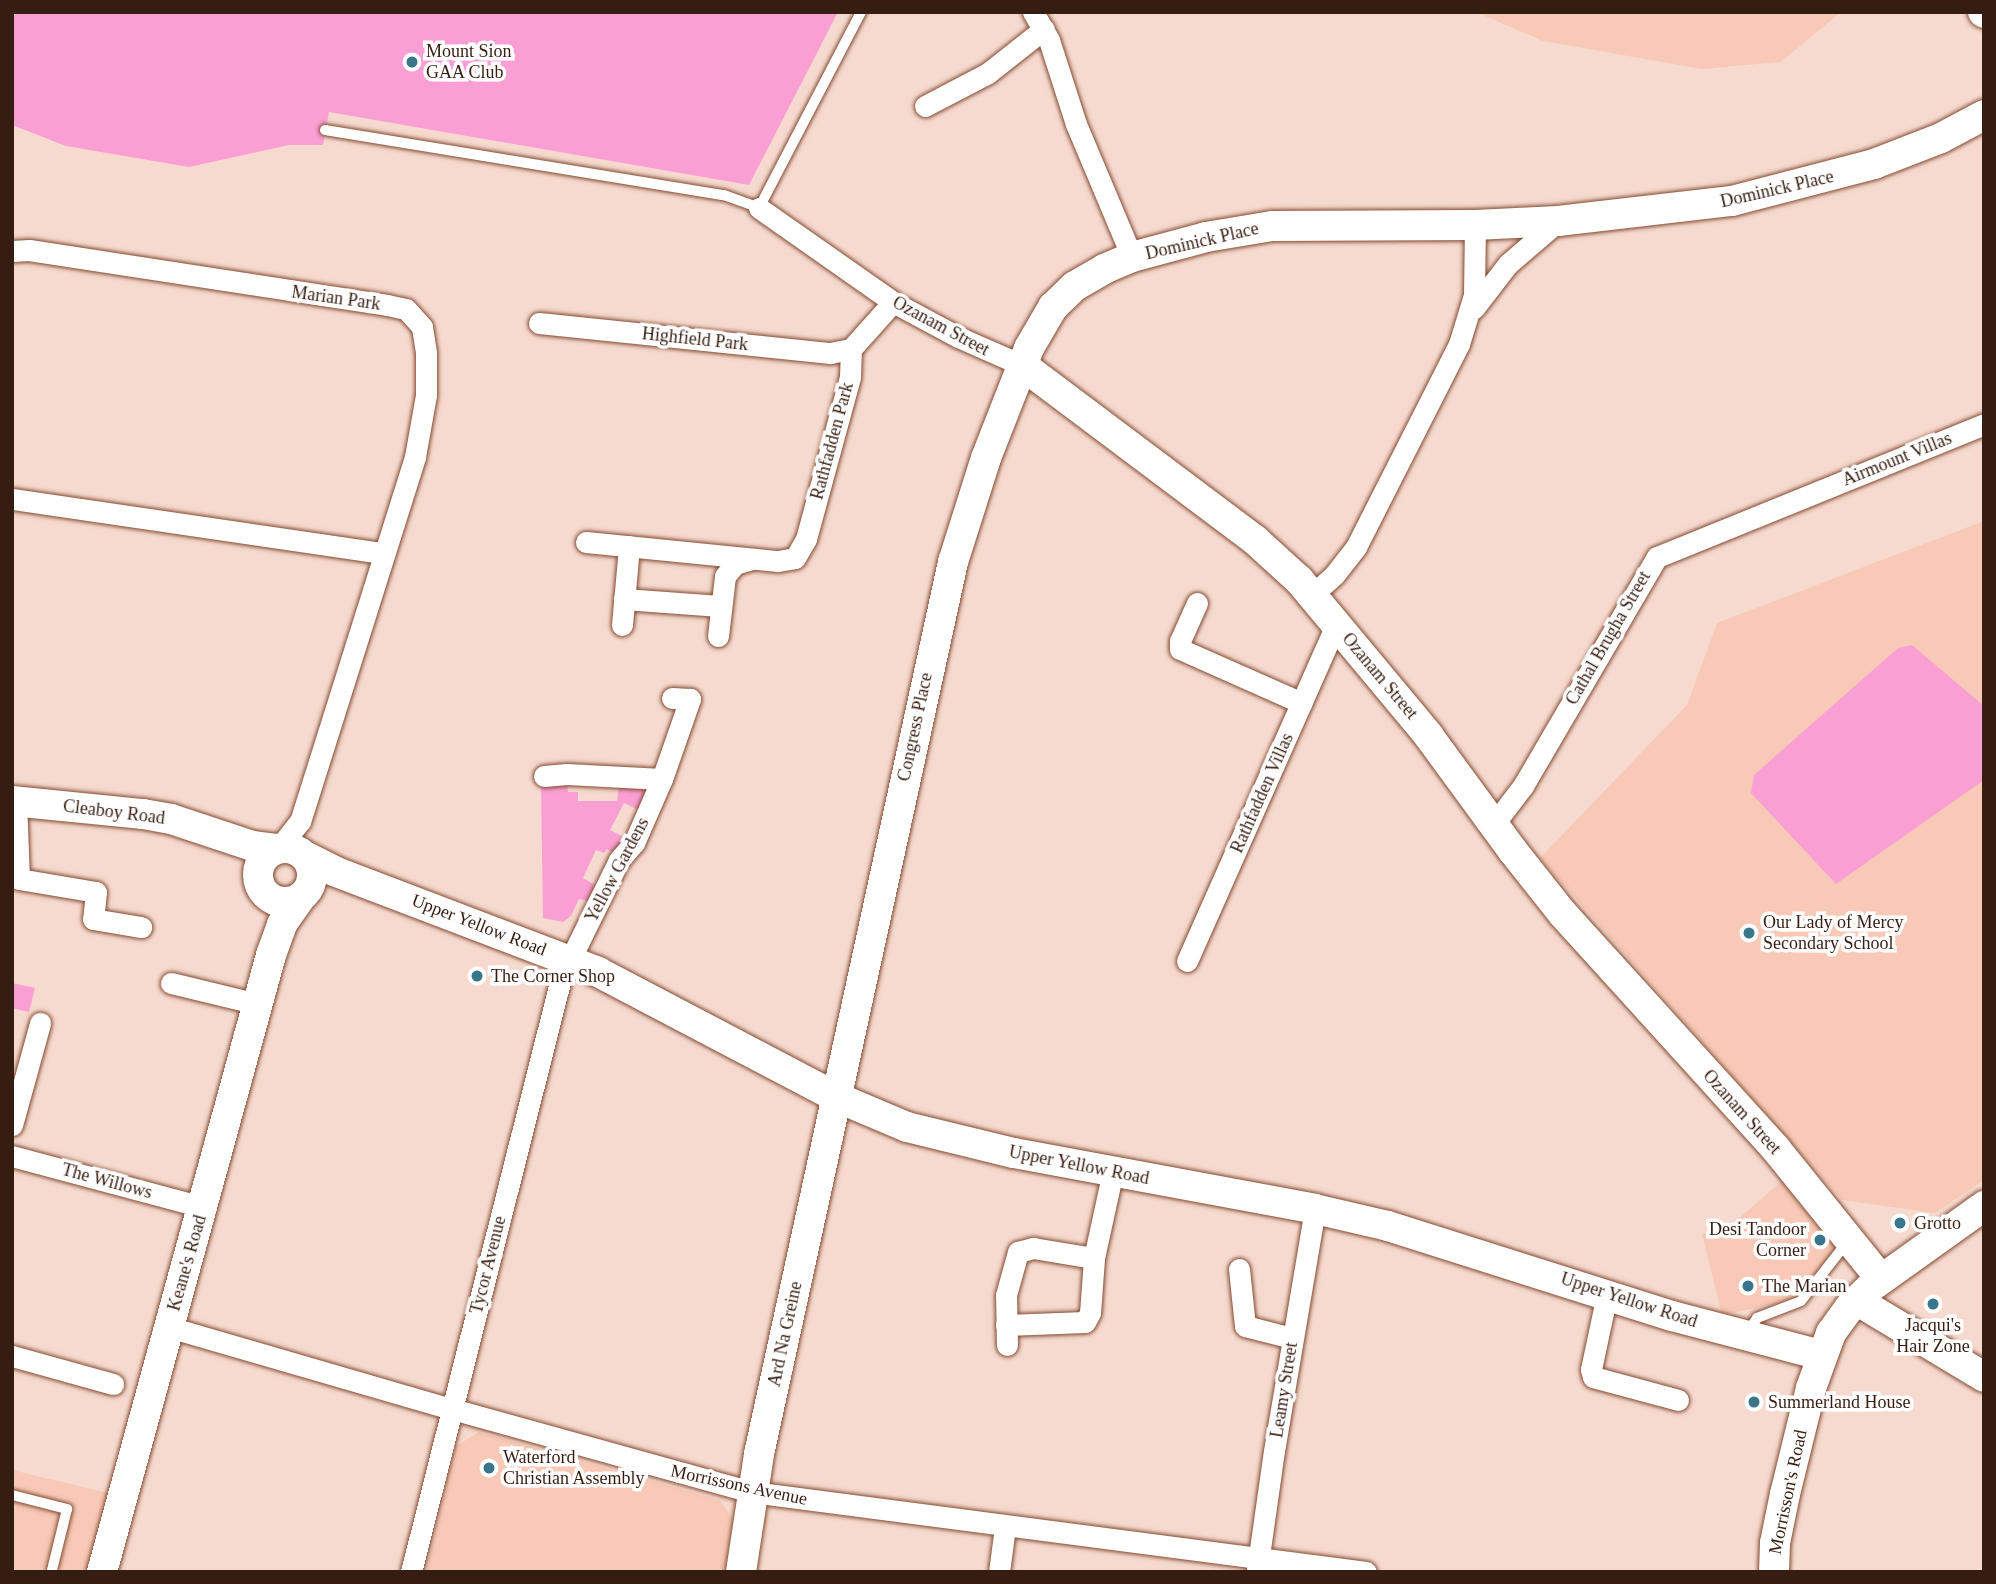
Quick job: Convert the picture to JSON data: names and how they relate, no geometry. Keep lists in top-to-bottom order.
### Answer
{
  "streets": {
    "street": [
      "Dominick Place",
      "Marian Park",
      "Ozanam Street",
      "Highfield Park",
      "Rathfadden Park",
      "Airmount Villas",
      "Cathal Brugha Street",
      "Congress Place",
      "Rathfadden Villas",
      "Cleaboy Road",
      "Yellow Gardens",
      "Upper Yellow Road",
      "The Willows",
      "Keane's Road",
      "Tycor Avenue",
      "Ard Na Greine",
      "Leamy Street",
      "Morrissons Avenue",
      "Morrisson's Road"
    ]
  },
  "crossings": [
    ["Dominick Place", "Ozanam Street"],
    ["Dominick Place", "Congress Place"],
    ["Marian Park", "Cleaboy Road"],
    ["Marian Park", "Upper Yellow Road"],
    ["Marian Park", "Keane's Road"],
    ["Ozanam Street", "Cathal Brugha Street"],
    ["Ozanam Street", "Congress Place"],
    ["Ozanam Street", "Rathfadden Villas"],
    ["Ozanam Street", "Morrisson's Road"],
    ["Highfield Park", "Rathfadden Park"],
    ["Airmount Villas", "Cathal Brugha Street"],
    ["Congress Place", "Upper Yellow Road"],
    ["Congress Place", "Ard Na Greine"],
    ["Cleaboy Road", "Upper Yellow Road"],
    ["Cleaboy Road", "Keane's Road"],
    ["Yellow Gardens", "Upper Yellow Road"],
    ["Yellow Gardens", "Tycor Avenue"],
    ["Upper Yellow Road", "Keane's Road"],
    ["Upper Yellow Road", "Tycor Avenue"],
    ["Upper Yellow Road", "Ard Na Greine"],
    ["Upper Yellow Road", "Leamy Street"],
    ["Upper Yellow Road", "Morrisson's Road"],
    ["The Willows", "Keane's Road"],
    ["Keane's Road", "Morrissons Avenue"],
    ["Tycor Avenue", "Morrissons Avenue"],
    ["Ard Na Greine", "Morrissons Avenue"],
    ["Leamy Street", "Morrissons Avenue"]
  ],
  "places": [
    "Mount Sion GAA Club",
    "Our Lady of Mercy Secondary School",
    "The Corner Shop",
    "Grotto",
    "Desi Tandoor Corner",
    "The Marian",
    "Jacqui's Hair Zone",
    "Summerland House",
    "Waterford Christian Assembly"
  ]
}
